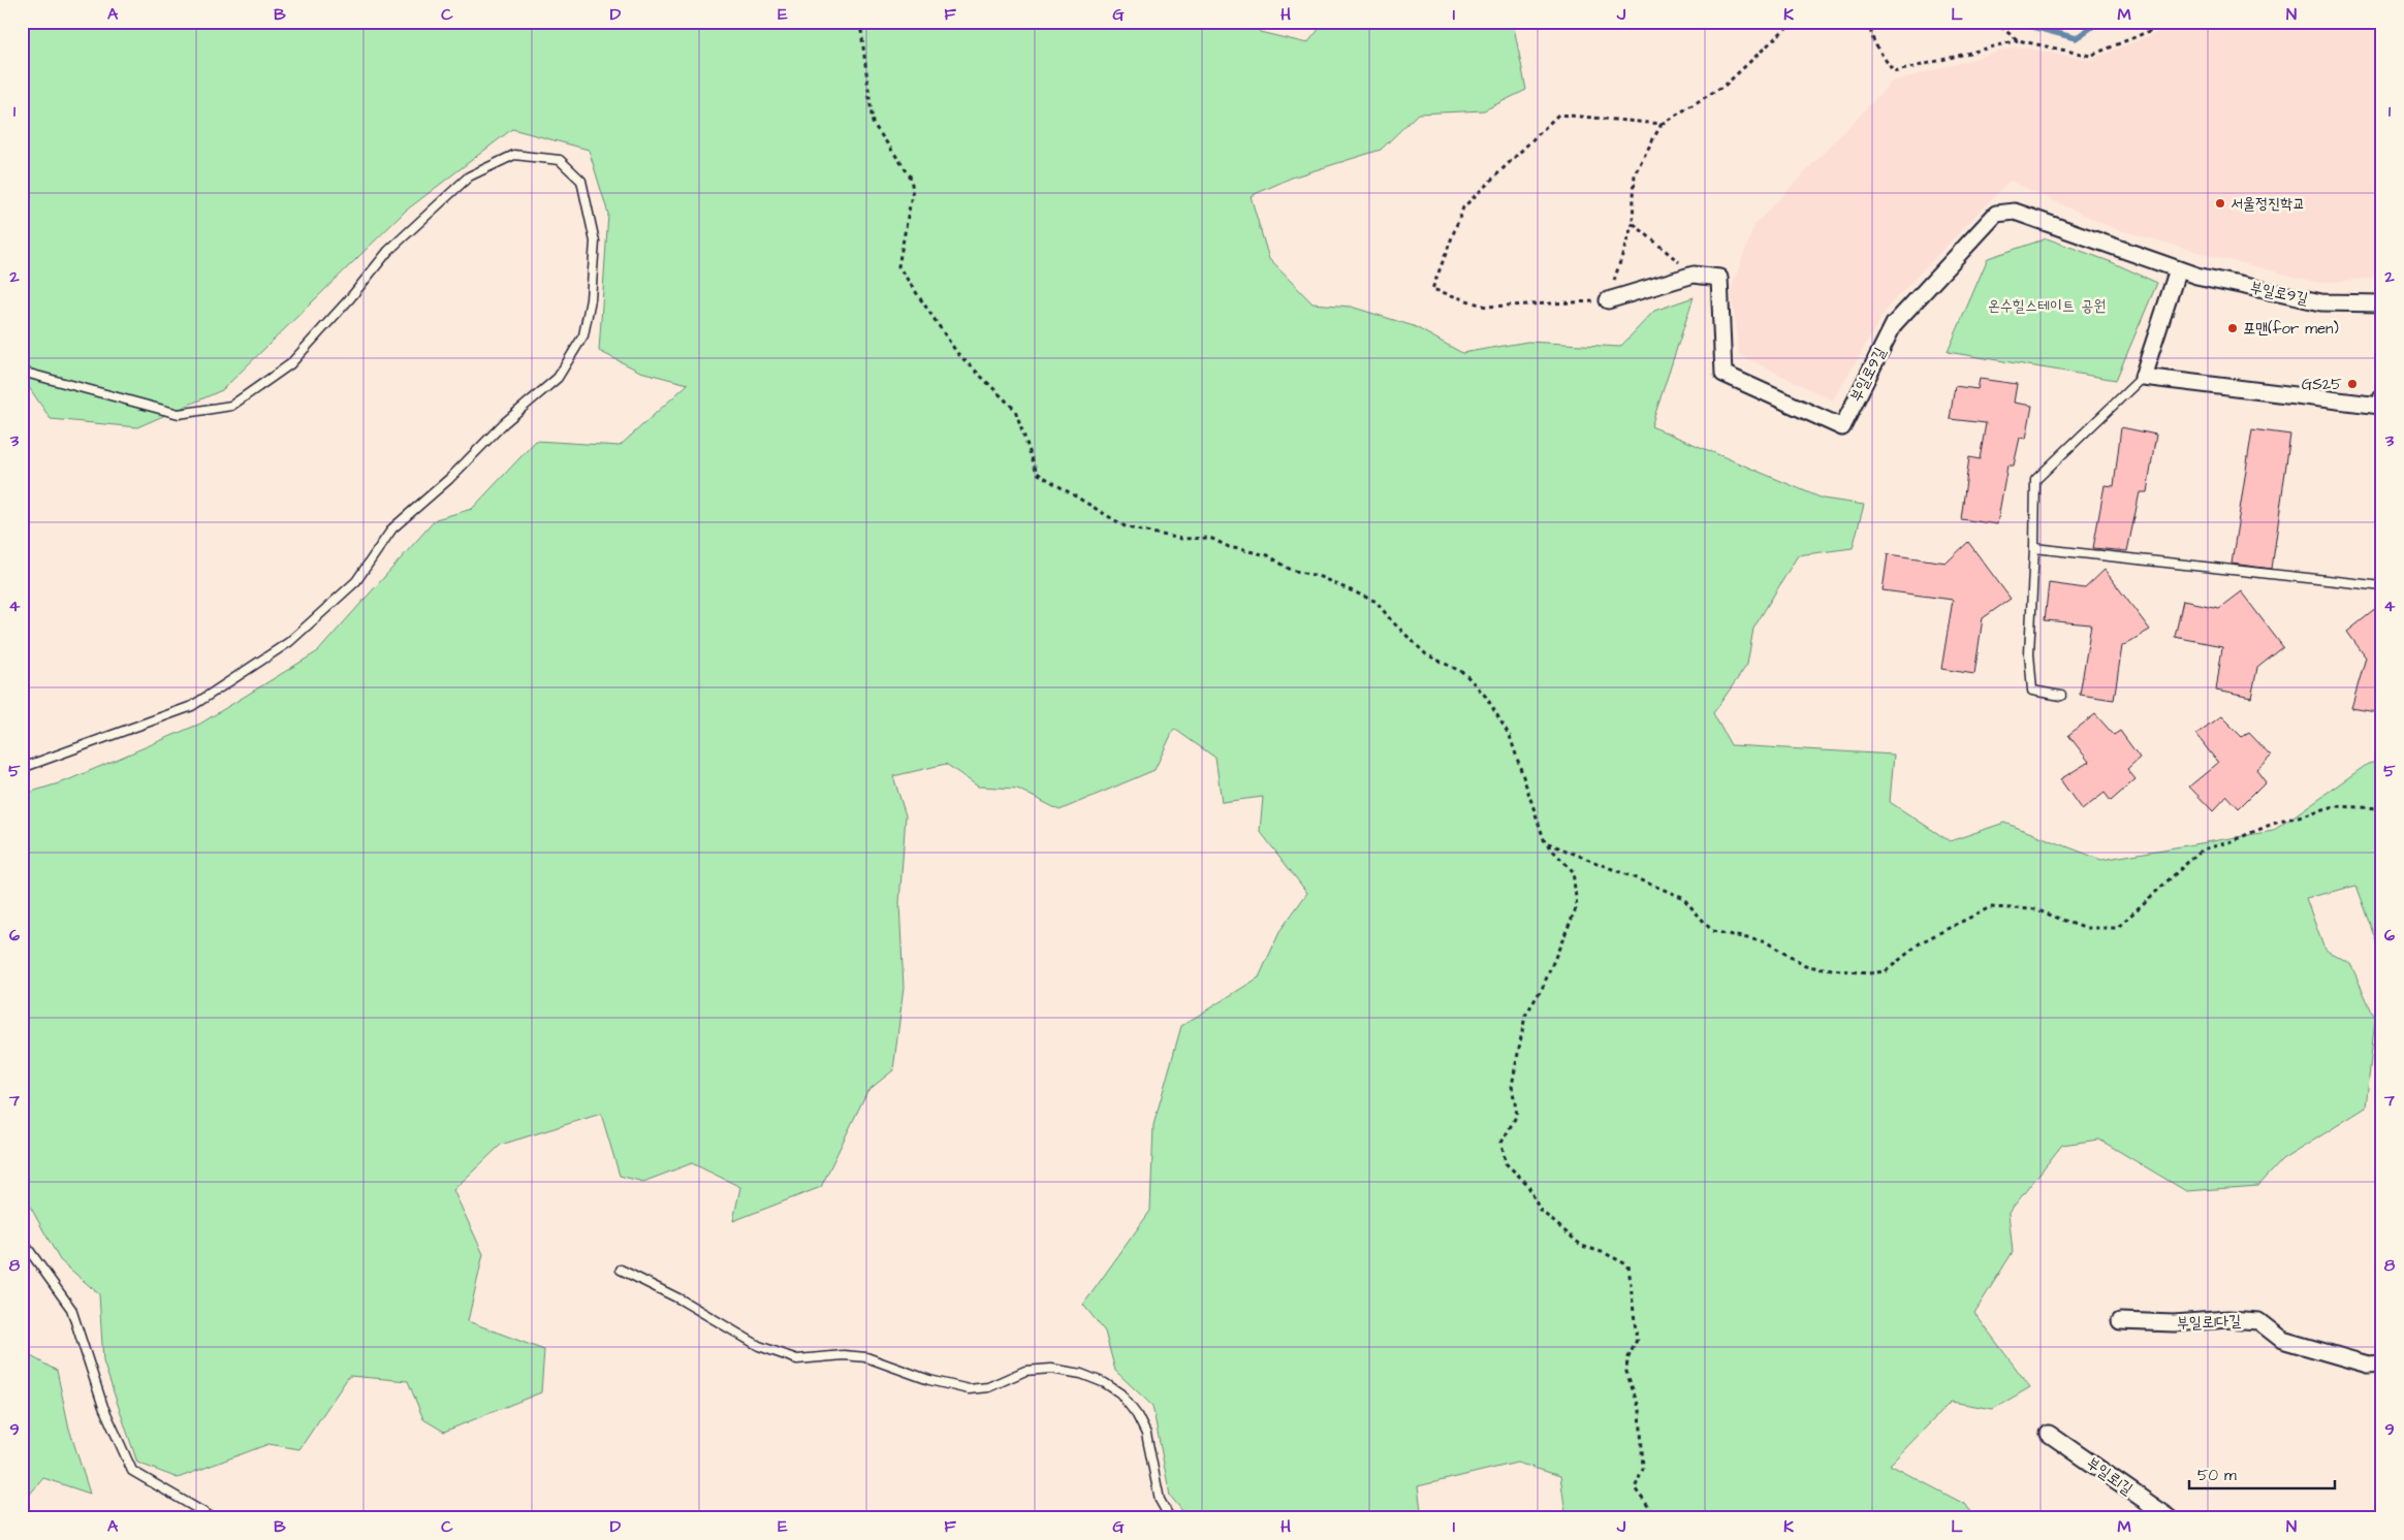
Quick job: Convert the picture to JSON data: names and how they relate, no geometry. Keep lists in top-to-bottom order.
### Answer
{
  "streets": {
    "street": ["부일로9길", "부일로1다길", "부일로1길"]
  },
  "parks": ["온수힐스테이트 공원"],
  "places": ["서울정진학교", "포맨(for men)", "GS25"],
  "scale_bar": "50 m",
  "grid": {
    "columns": [
      "A",
      "B",
      "C",
      "D",
      "E",
      "F",
      "G",
      "H",
      "I",
      "J",
      "K",
      "L",
      "M",
      "N"
    ],
    "rows": [
      "1",
      "2",
      "3",
      "4",
      "5",
      "6",
      "7",
      "8",
      "9"
    ]
  }
}
